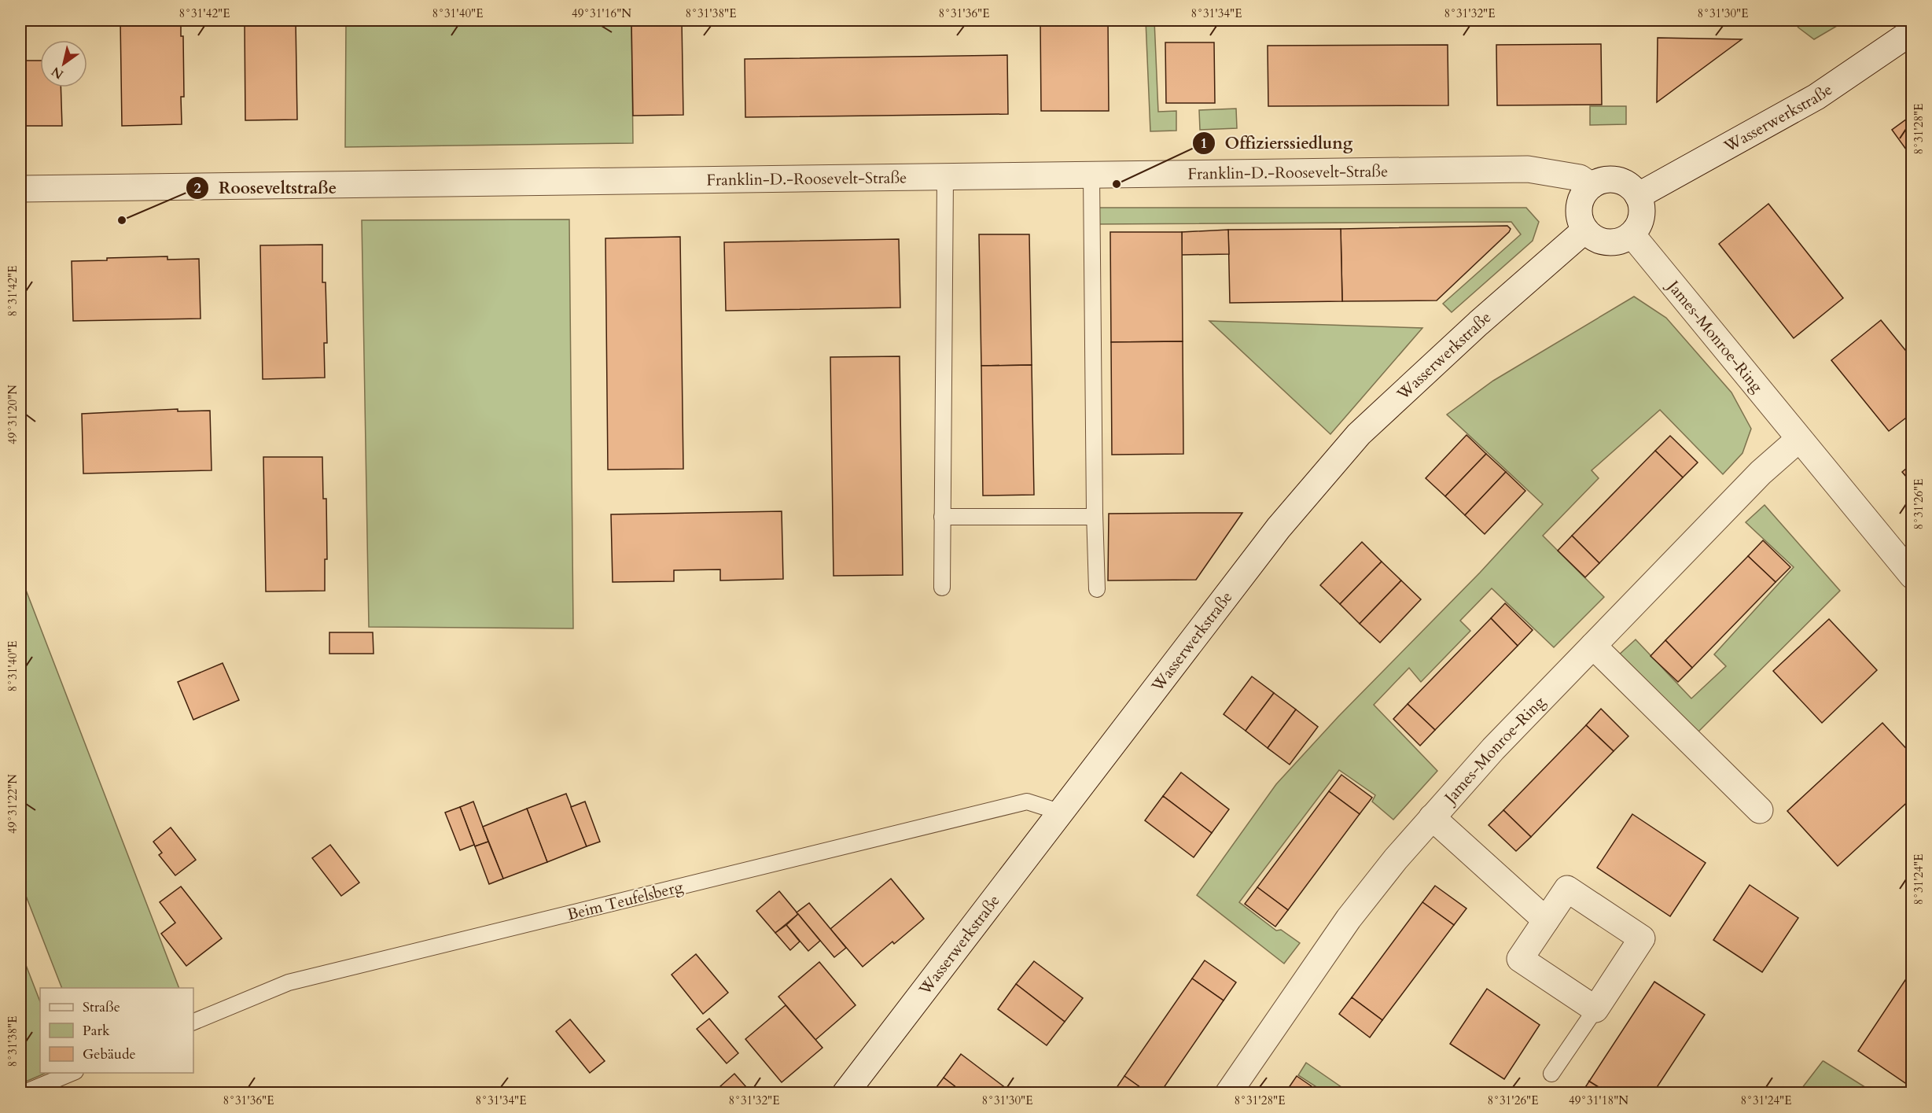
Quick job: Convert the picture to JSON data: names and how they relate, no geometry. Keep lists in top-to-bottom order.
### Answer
{
  "streets": {
    "street": ["Wasserwerkstraße", "Franklin-D.-Roosevelt-Straße", "James-Monroe-Ring"],
    "lane": ["Beim Teufelsberg"]
  },
  "crossings": [
    ["Wasserwerkstraße", "Franklin-D.-Roosevelt-Straße"],
    ["Wasserwerkstraße", "James-Monroe-Ring"],
    ["Wasserwerkstraße", "Beim Teufelsberg"],
    ["Franklin-D.-Roosevelt-Straße", "James-Monroe-Ring"]
  ],
  "places": ["Offizierssiedlung", "Rooseveltstraße"],
  "legend": ["Straße", "Park", "Gebäude"],
  "north": "bottom left",
  "coordinates": [
    "8°31'42\"E",
    "8°31'40\"E",
    "49°31'16\"N",
    "8°31'38\"E",
    "8°31'36\"E",
    "8°31'34\"E",
    "8°31'32\"E",
    "8°31'30\"E",
    "8°31'28\"E",
    "49°31'20\"N",
    "8°31'26\"E",
    "49°31'22\"N",
    "8°31'24\"E",
    "49°31'18\"N"
  ]
}
